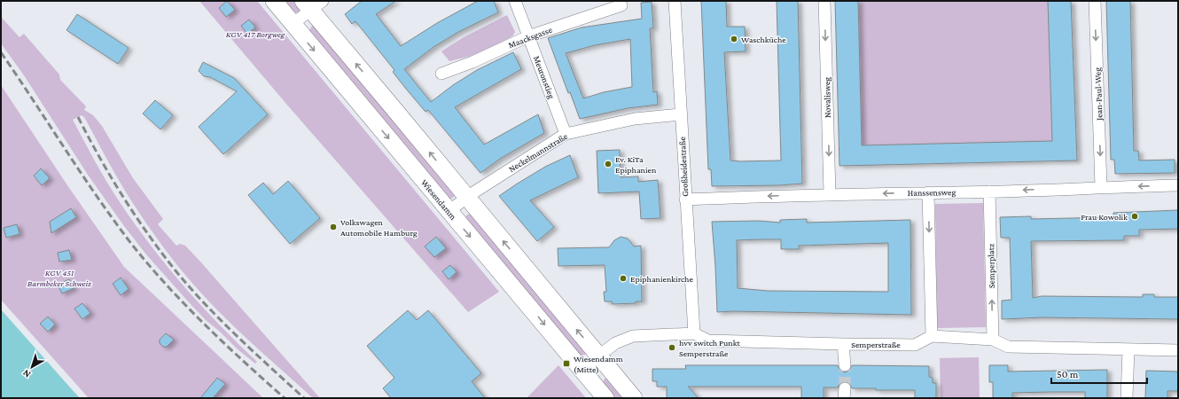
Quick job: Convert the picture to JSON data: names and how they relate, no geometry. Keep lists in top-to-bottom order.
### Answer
{
  "streets": {
    "street": [
      "Maacksgasse",
      "Meuronstieg",
      "Jean-Paul-Weg",
      "Novalisweg",
      "Neckelmannstraße",
      "Großheidestraße",
      "Hanssensweg",
      "Wiesendamm",
      "Semperplatz",
      "Semperstraße"
    ]
  },
  "crossings": [
    ["Maacksgasse", "Meuronstieg"],
    ["Meuronstieg", "Neckelmannstraße"],
    ["Jean-Paul-Weg", "Hanssensweg"],
    ["Novalisweg", "Hanssensweg"],
    ["Neckelmannstraße", "Großheidestraße"],
    ["Neckelmannstraße", "Wiesendamm"],
    ["Großheidestraße", "Hanssensweg"],
    ["Großheidestraße", "Semperstraße"],
    ["Hanssensweg", "Semperplatz"],
    ["Wiesendamm", "Semperstraße"]
  ],
  "one_way": ["Jean-Paul-Weg", "Novalisweg", "Hanssensweg"],
  "parks": ["KGV 417 Borgweg", "KGV 451 Barmbeker Schweiz"],
  "places": {
    "other": [
      "Waschküche",
      "Ev. KiTa Epiphanien",
      "Frau Kowolik",
      "Volkswagen Automobile Hamburg",
      "Epiphanienkirche",
      "hvv switch Punkt Semperstraße"
    ],
    "transit": ["Wiesendamm (Mitte)"]
  },
  "scale_bar": "50 m",
  "north": "bottom left"
}
